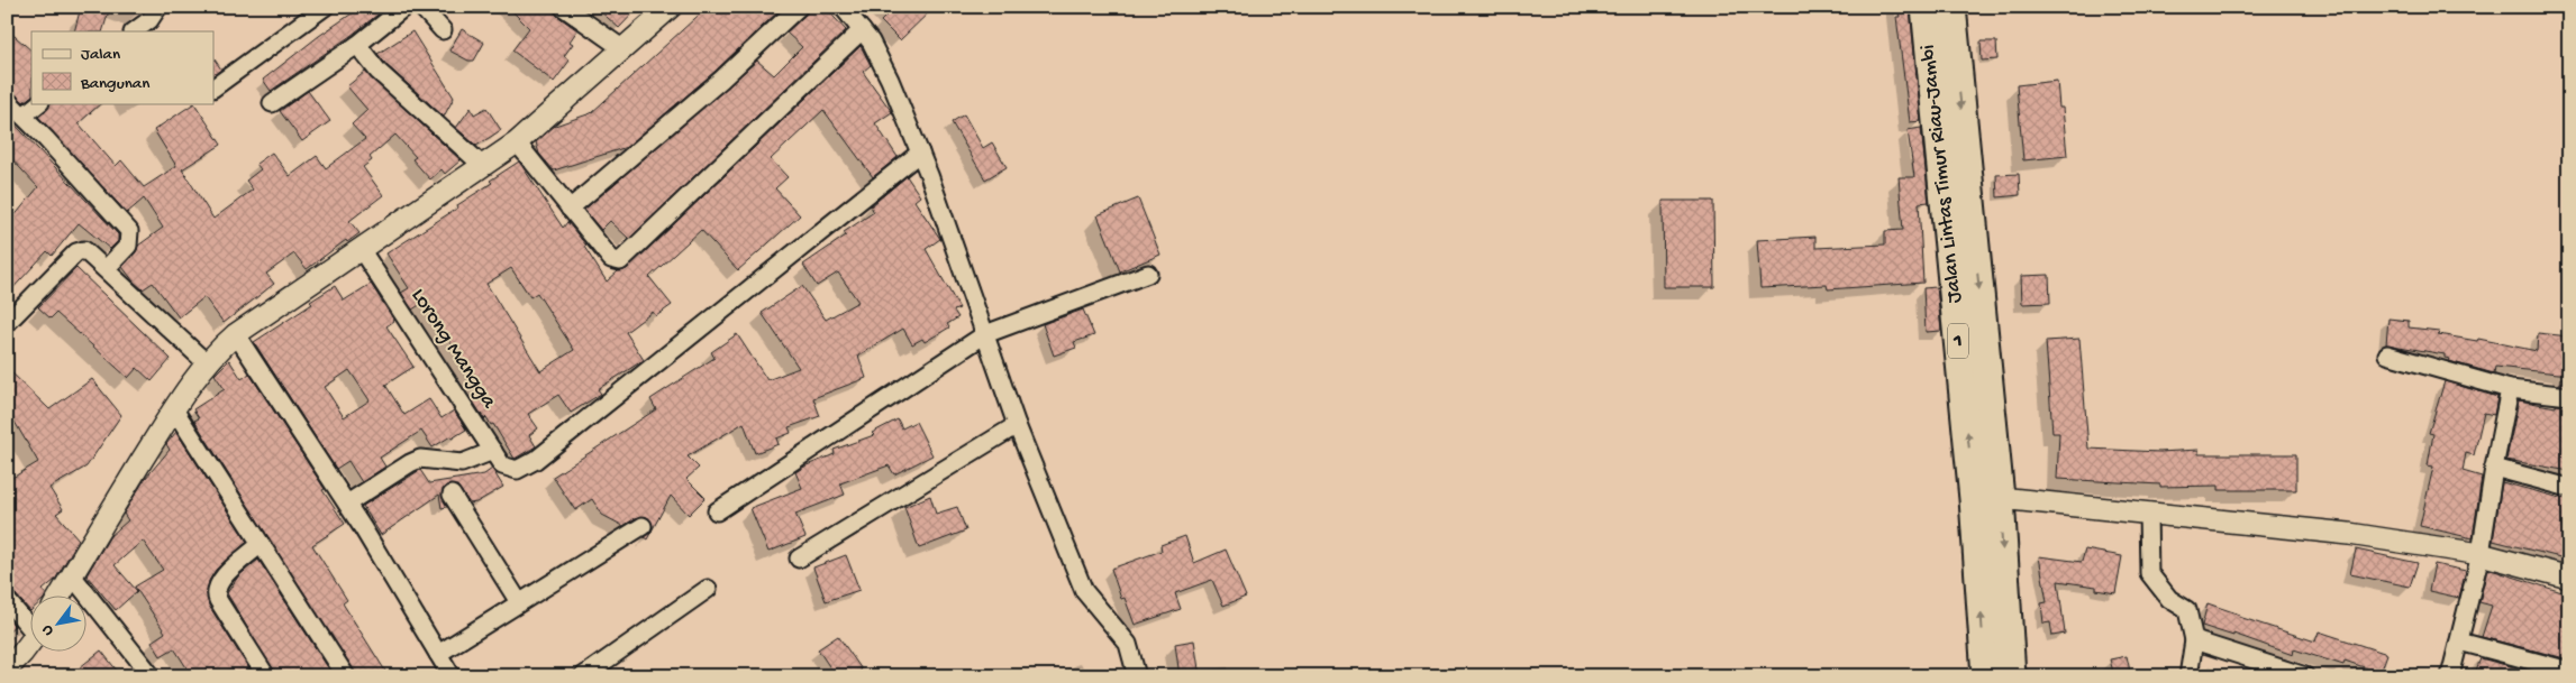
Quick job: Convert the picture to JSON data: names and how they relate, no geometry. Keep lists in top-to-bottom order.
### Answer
{
  "streets": {
    "highway": ["Jalan Lintas Timur Riau-Jambi", "1"],
    "street": ["Lorong Mangga"]
  },
  "legend": ["Jalan", "Bangunan"],
  "north": "bottom left"
}
